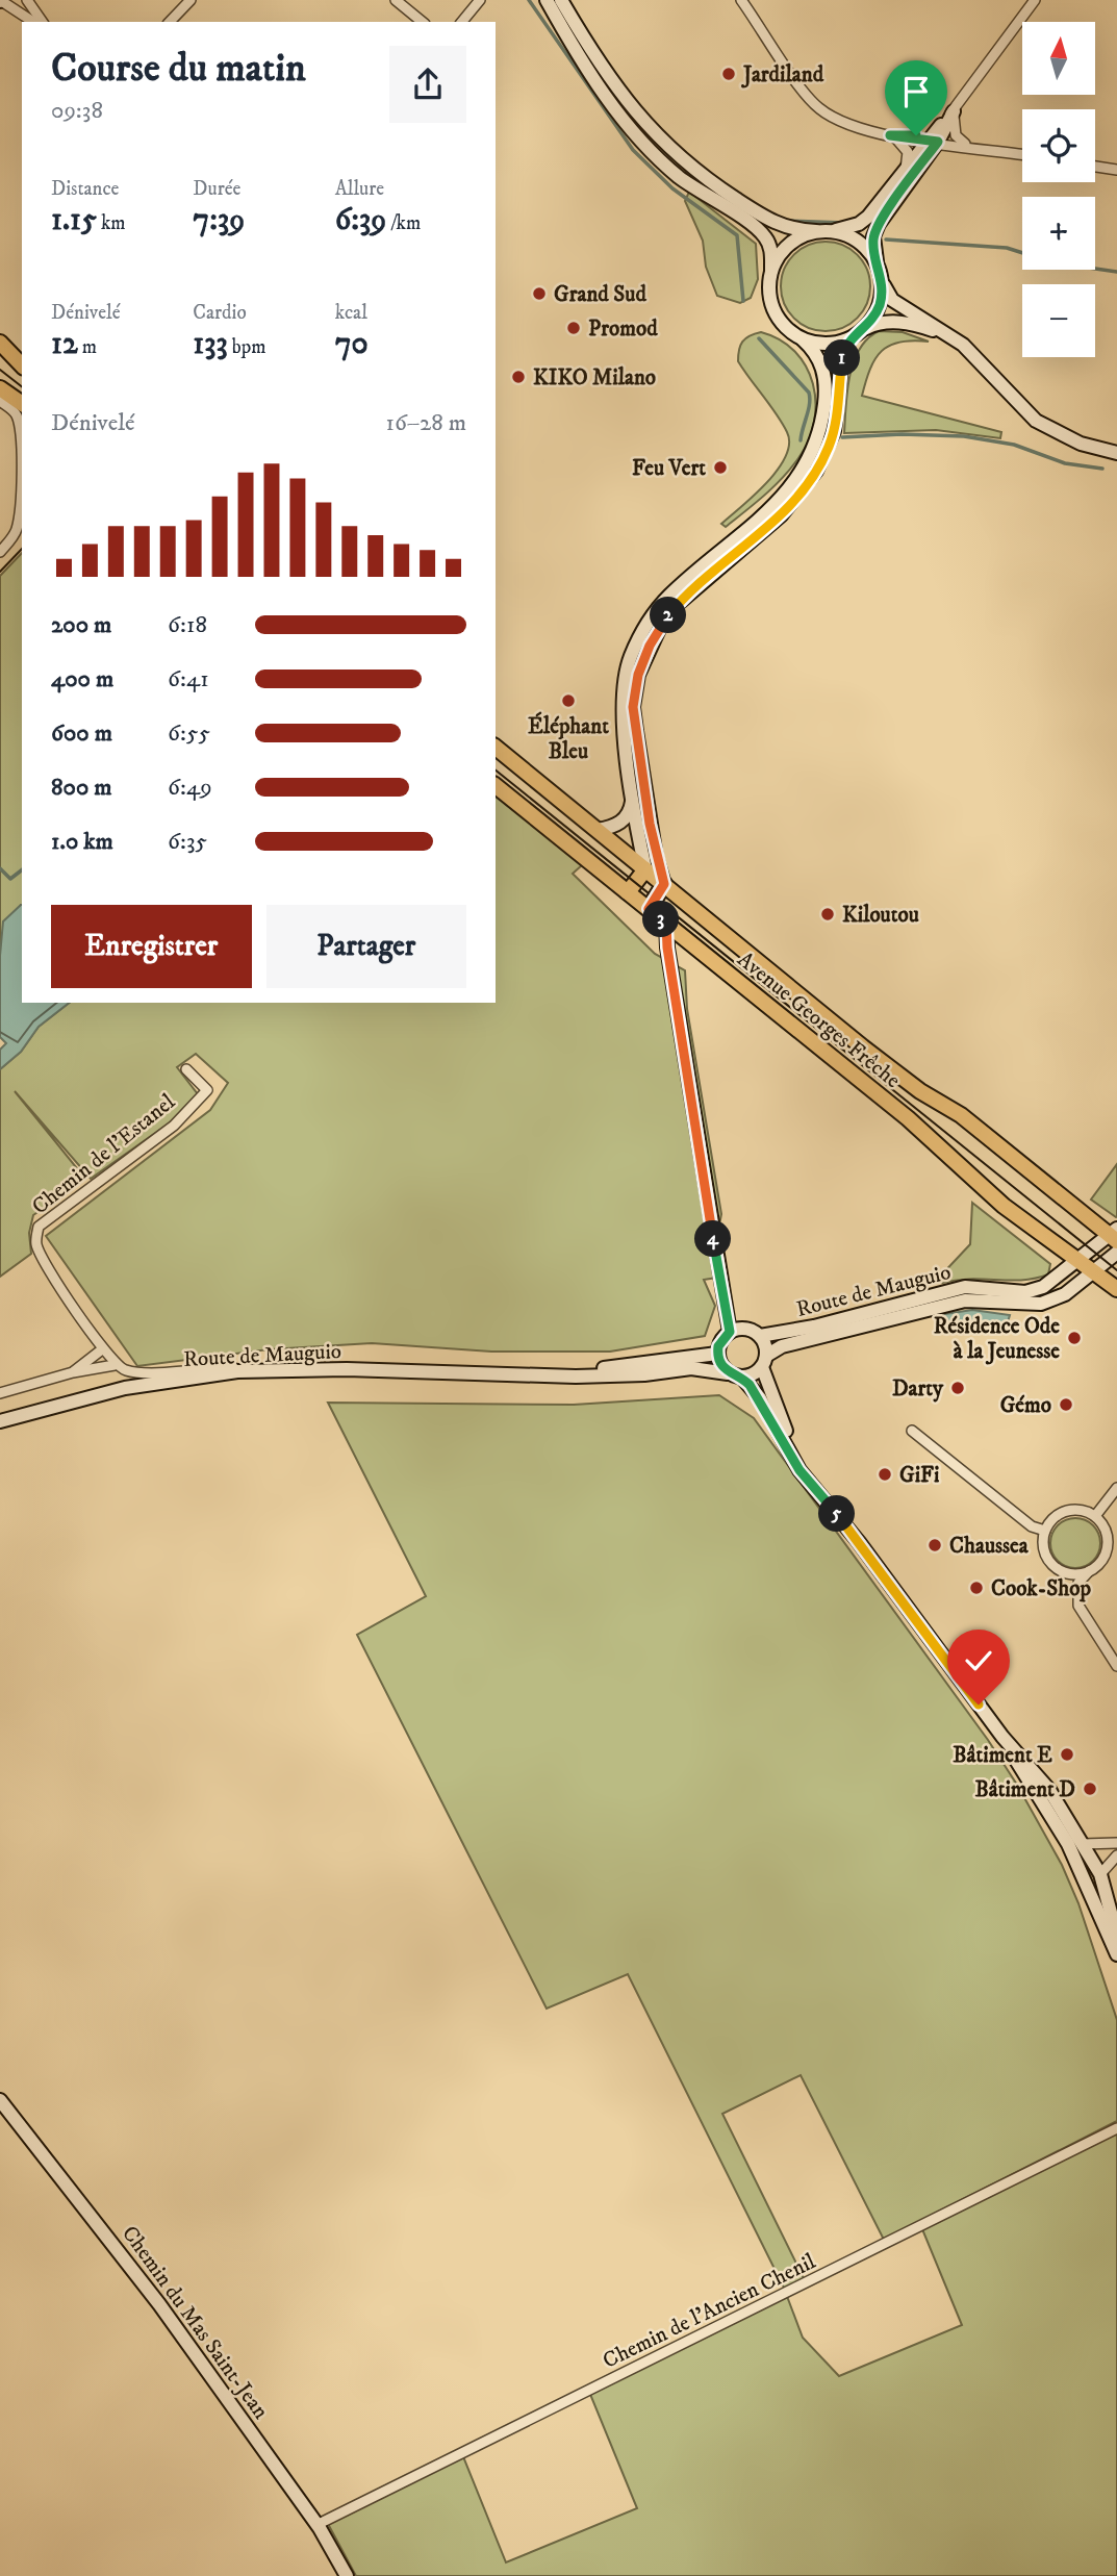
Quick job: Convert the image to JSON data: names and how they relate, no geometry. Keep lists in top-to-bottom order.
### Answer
{
  "streets": {
    "main road": ["Avenue Georges Frêche"],
    "street": [
      "Chemin de l'Estanel",
      "Route de Mauguio",
      "Chemin de l'Ancien Chenil",
      "Chemin du Mas Saint-Jean"
    ]
  },
  "crossings": [
    ["Avenue Georges Frêche", "Route de Mauguio"],
    ["Chemin de l'Ancien Chenil", "Chemin du Mas Saint-Jean"]
  ],
  "places": [
    "Jardiland",
    "Grand Sud",
    "Promod",
    "KIKO Milano",
    "Feu Vert",
    "Éléphant Bleu",
    "Kiloutou",
    "Résidence Ode à la Jeunesse",
    "Darty",
    "Gémo",
    "GiFi",
    "Chaussea",
    "Cook-Shop",
    "Bâtiment E",
    "Bâtiment D"
  ],
  "north": "top",
  "page": {
    "map_buttons": ["+", "−"],
    "heading": ["Course du matin", "09:38"],
    "stats": [
      ["Distance", "1.15 km"],
      ["Durée", "7:39"],
      ["Allure", "6:39 /km"],
      ["Dénivelé", "12 m"],
      ["Cardio", "133 bpm"],
      ["kcal", "70"]
    ],
    "pins": [
      "1",
      "2",
      "3",
      "4",
      "5"
    ],
    "chart": ["Dénivelé", "16–28 m"],
    "list": [
      {
        "name": "200 m",
        "note": "6:18"
      },
      {
        "name": "400 m",
        "note": "6:41"
      },
      {
        "name": "600 m",
        "note": "6:55"
      },
      {
        "name": "800 m",
        "note": "6:49"
      },
      {
        "name": "1.0 km",
        "note": "6:35"
      }
    ],
    "buttons": ["Enregistrer", "Partager"]
  }
}
